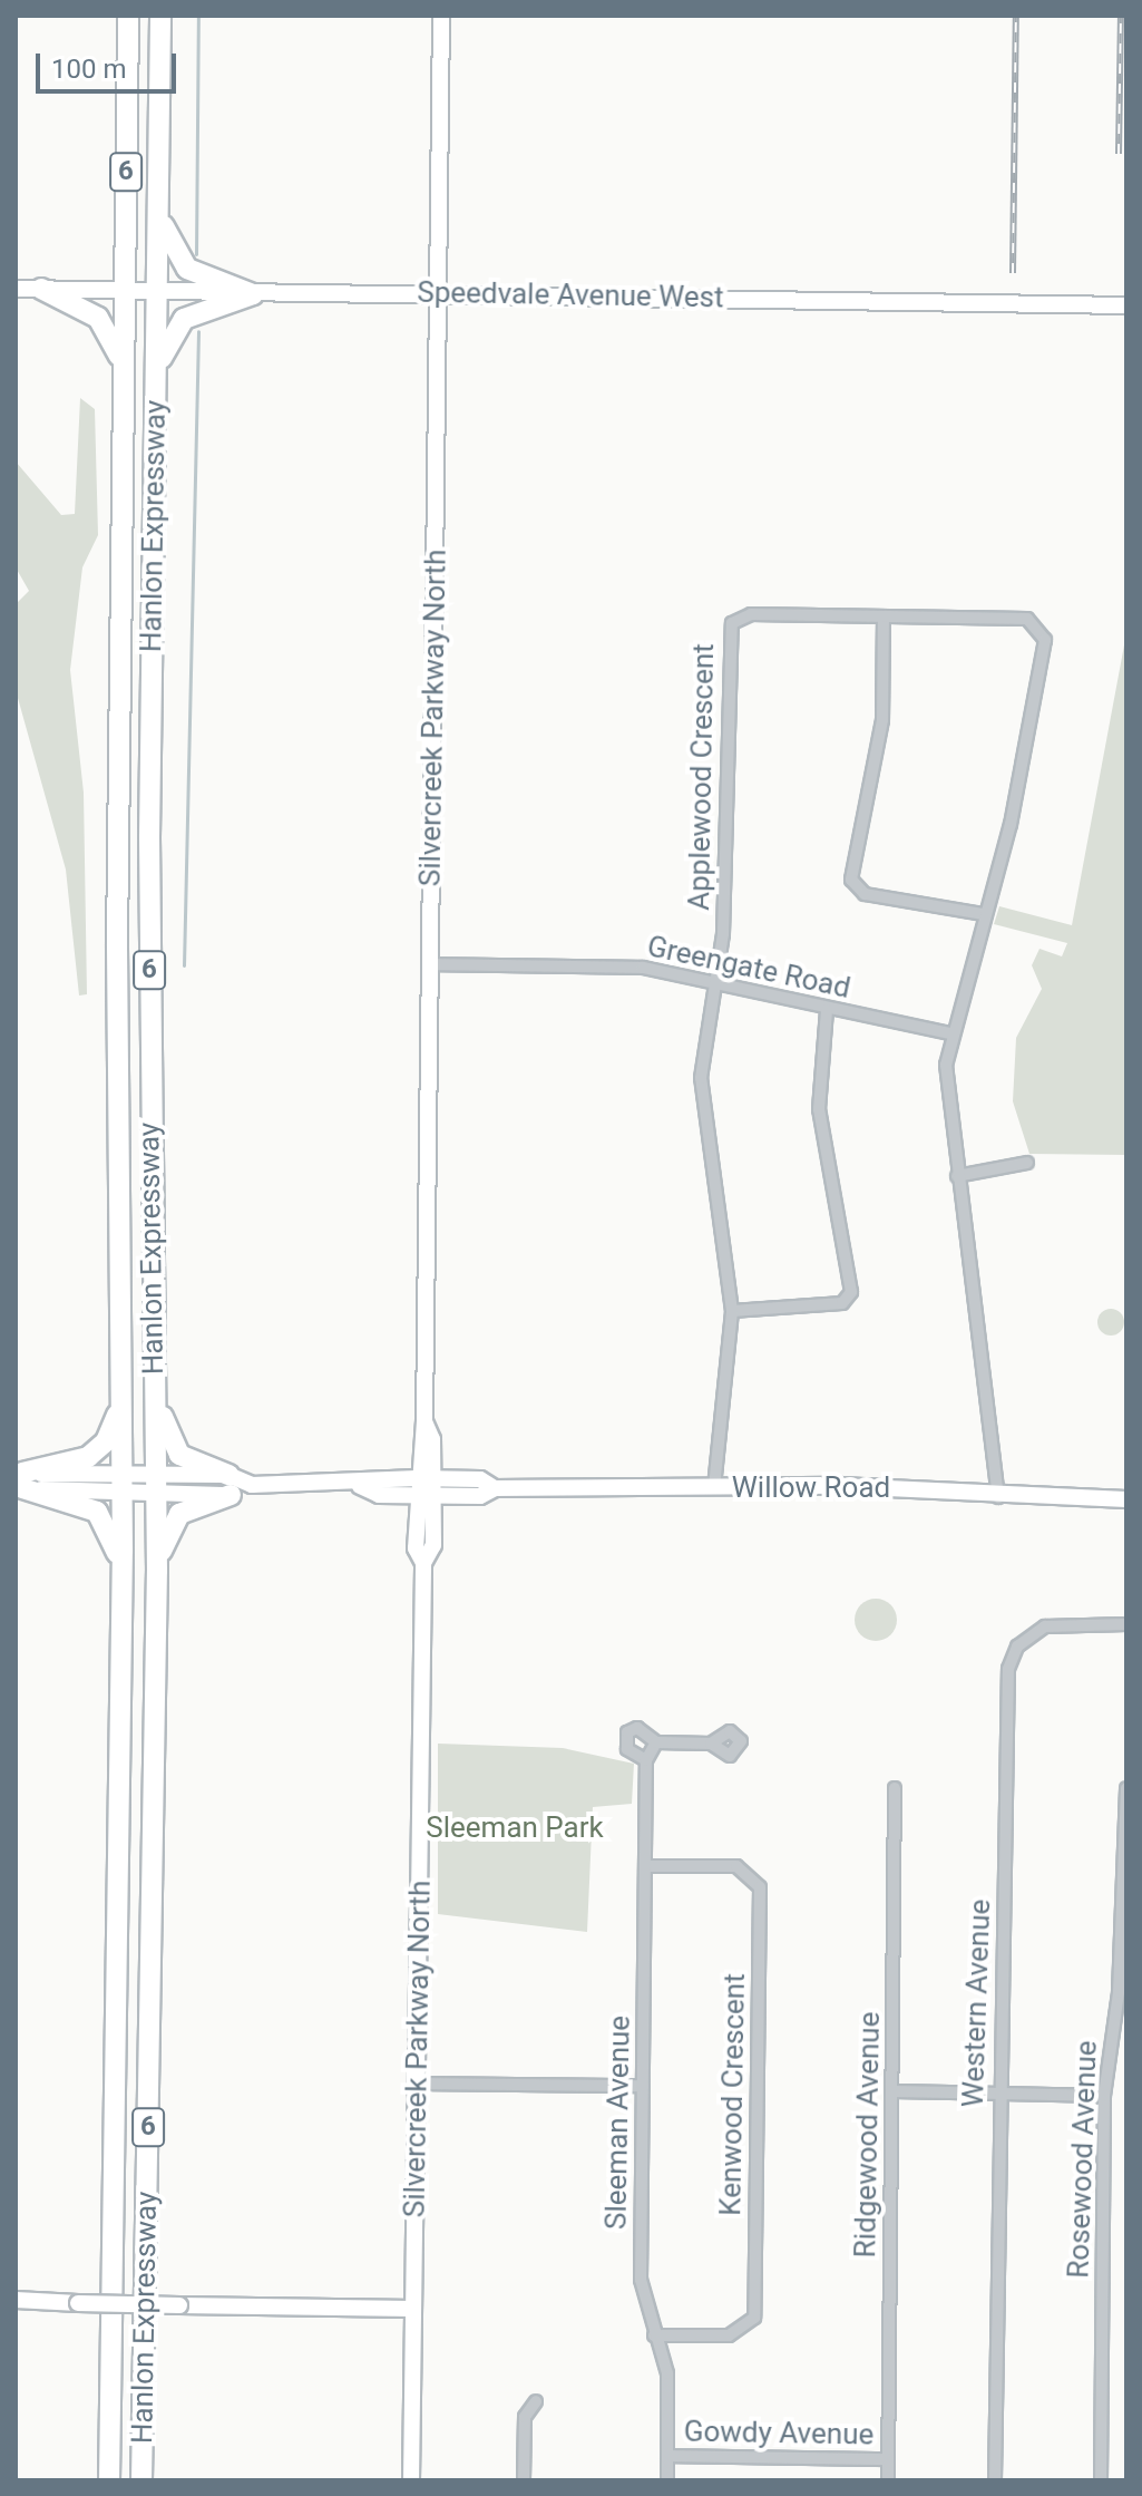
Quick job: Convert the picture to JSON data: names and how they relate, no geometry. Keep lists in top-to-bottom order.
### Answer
{
  "streets": {
    "highway": ["6", "Hanlon Expressway"],
    "main road": ["Speedvale Avenue West", "Silvercreek Parkway North", "Willow Road"],
    "street": [
      "Applewood Crescent",
      "Greengate Road",
      "Western Avenue",
      "Kenwood Crescent",
      "Sleeman Avenue",
      "Ridgewood Avenue",
      "Rosewood Avenue",
      "Gowdy Avenue"
    ]
  },
  "crossings": [
    ["Speedvale Avenue West", "Hanlon Expressway"],
    ["Speedvale Avenue West", "Silvercreek Parkway North"],
    ["Hanlon Expressway", "Willow Road"],
    ["Silvercreek Parkway North", "Greengate Road"],
    ["Silvercreek Parkway North", "Willow Road"],
    ["Applewood Crescent", "Greengate Road"],
    ["Applewood Crescent", "Willow Road"],
    ["Kenwood Crescent", "Sleeman Avenue"],
    ["Sleeman Avenue", "Gowdy Avenue"],
    ["Ridgewood Avenue", "Gowdy Avenue"]
  ],
  "parks": ["Sleeman Park"],
  "scale_bar": "100 m"
}
